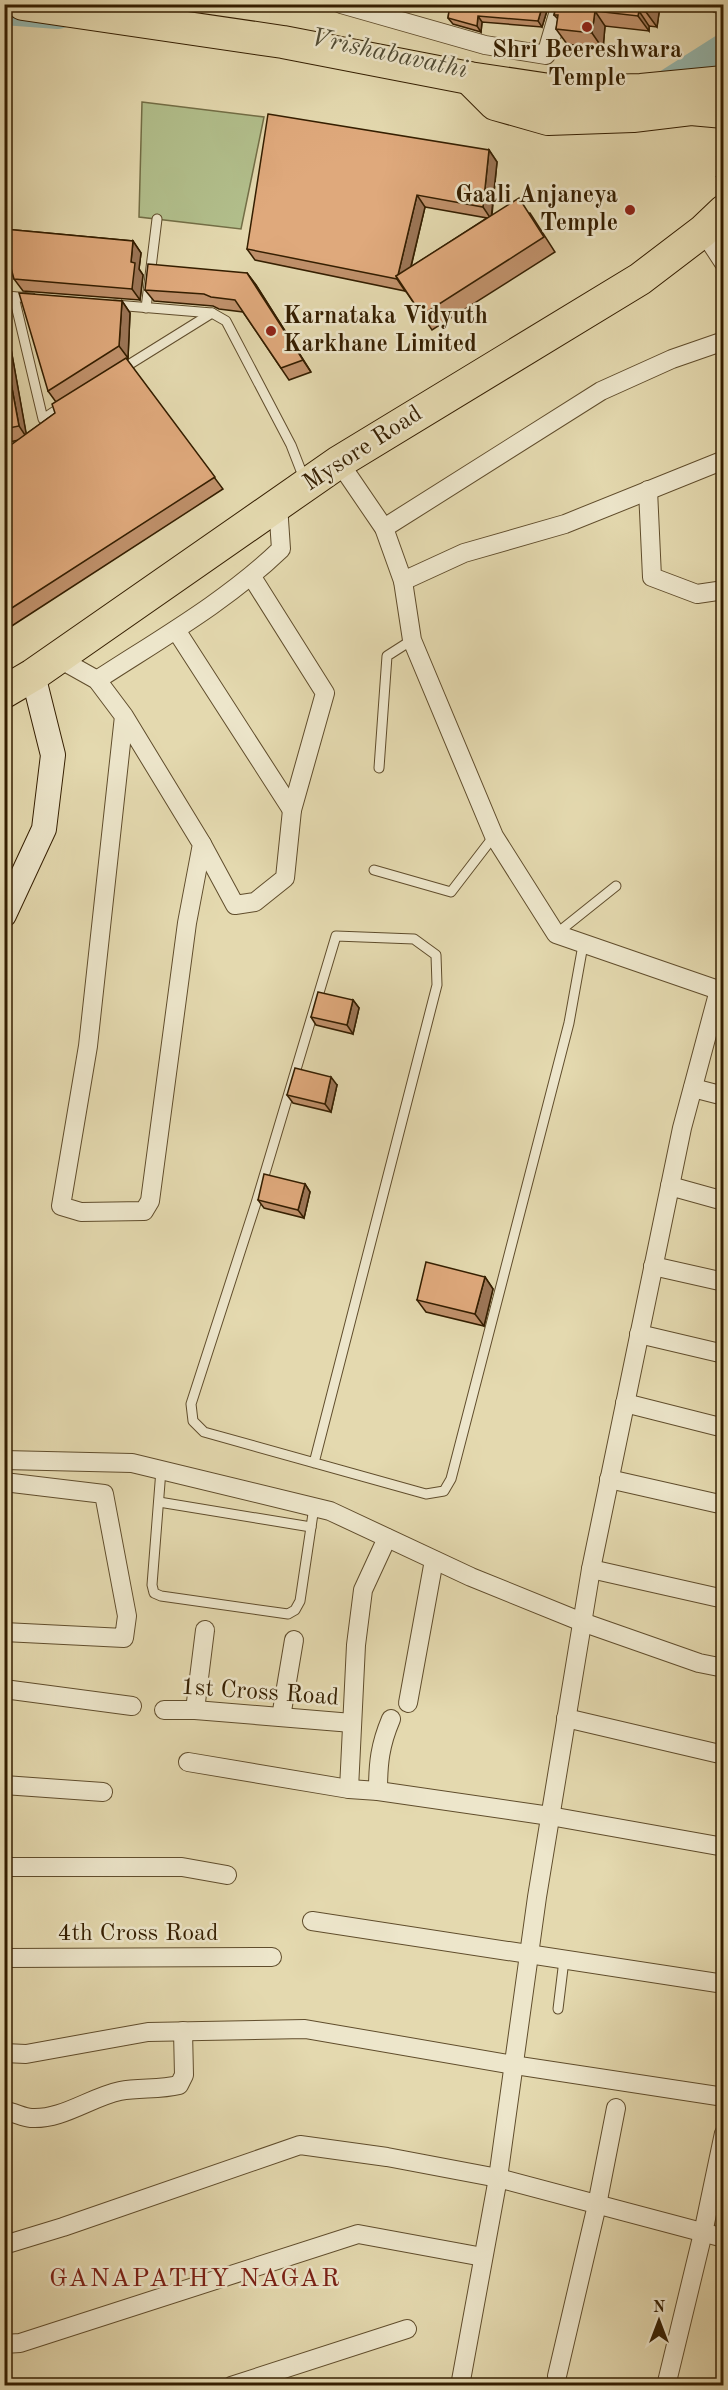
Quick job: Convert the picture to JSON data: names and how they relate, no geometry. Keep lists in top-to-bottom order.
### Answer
{
  "streets": {
    "highway": ["Mysore Road"],
    "street": ["1st Cross Road", "4th Cross Road"]
  },
  "districts": ["GANAPATHY NAGAR"],
  "water": ["Vrishabavathi"],
  "places": ["Shri Beereshwara Temple", "Gaali Anjaneya Temple", "Karnataka Vidyuth Karkhane Limited"],
  "north": "top"
}
